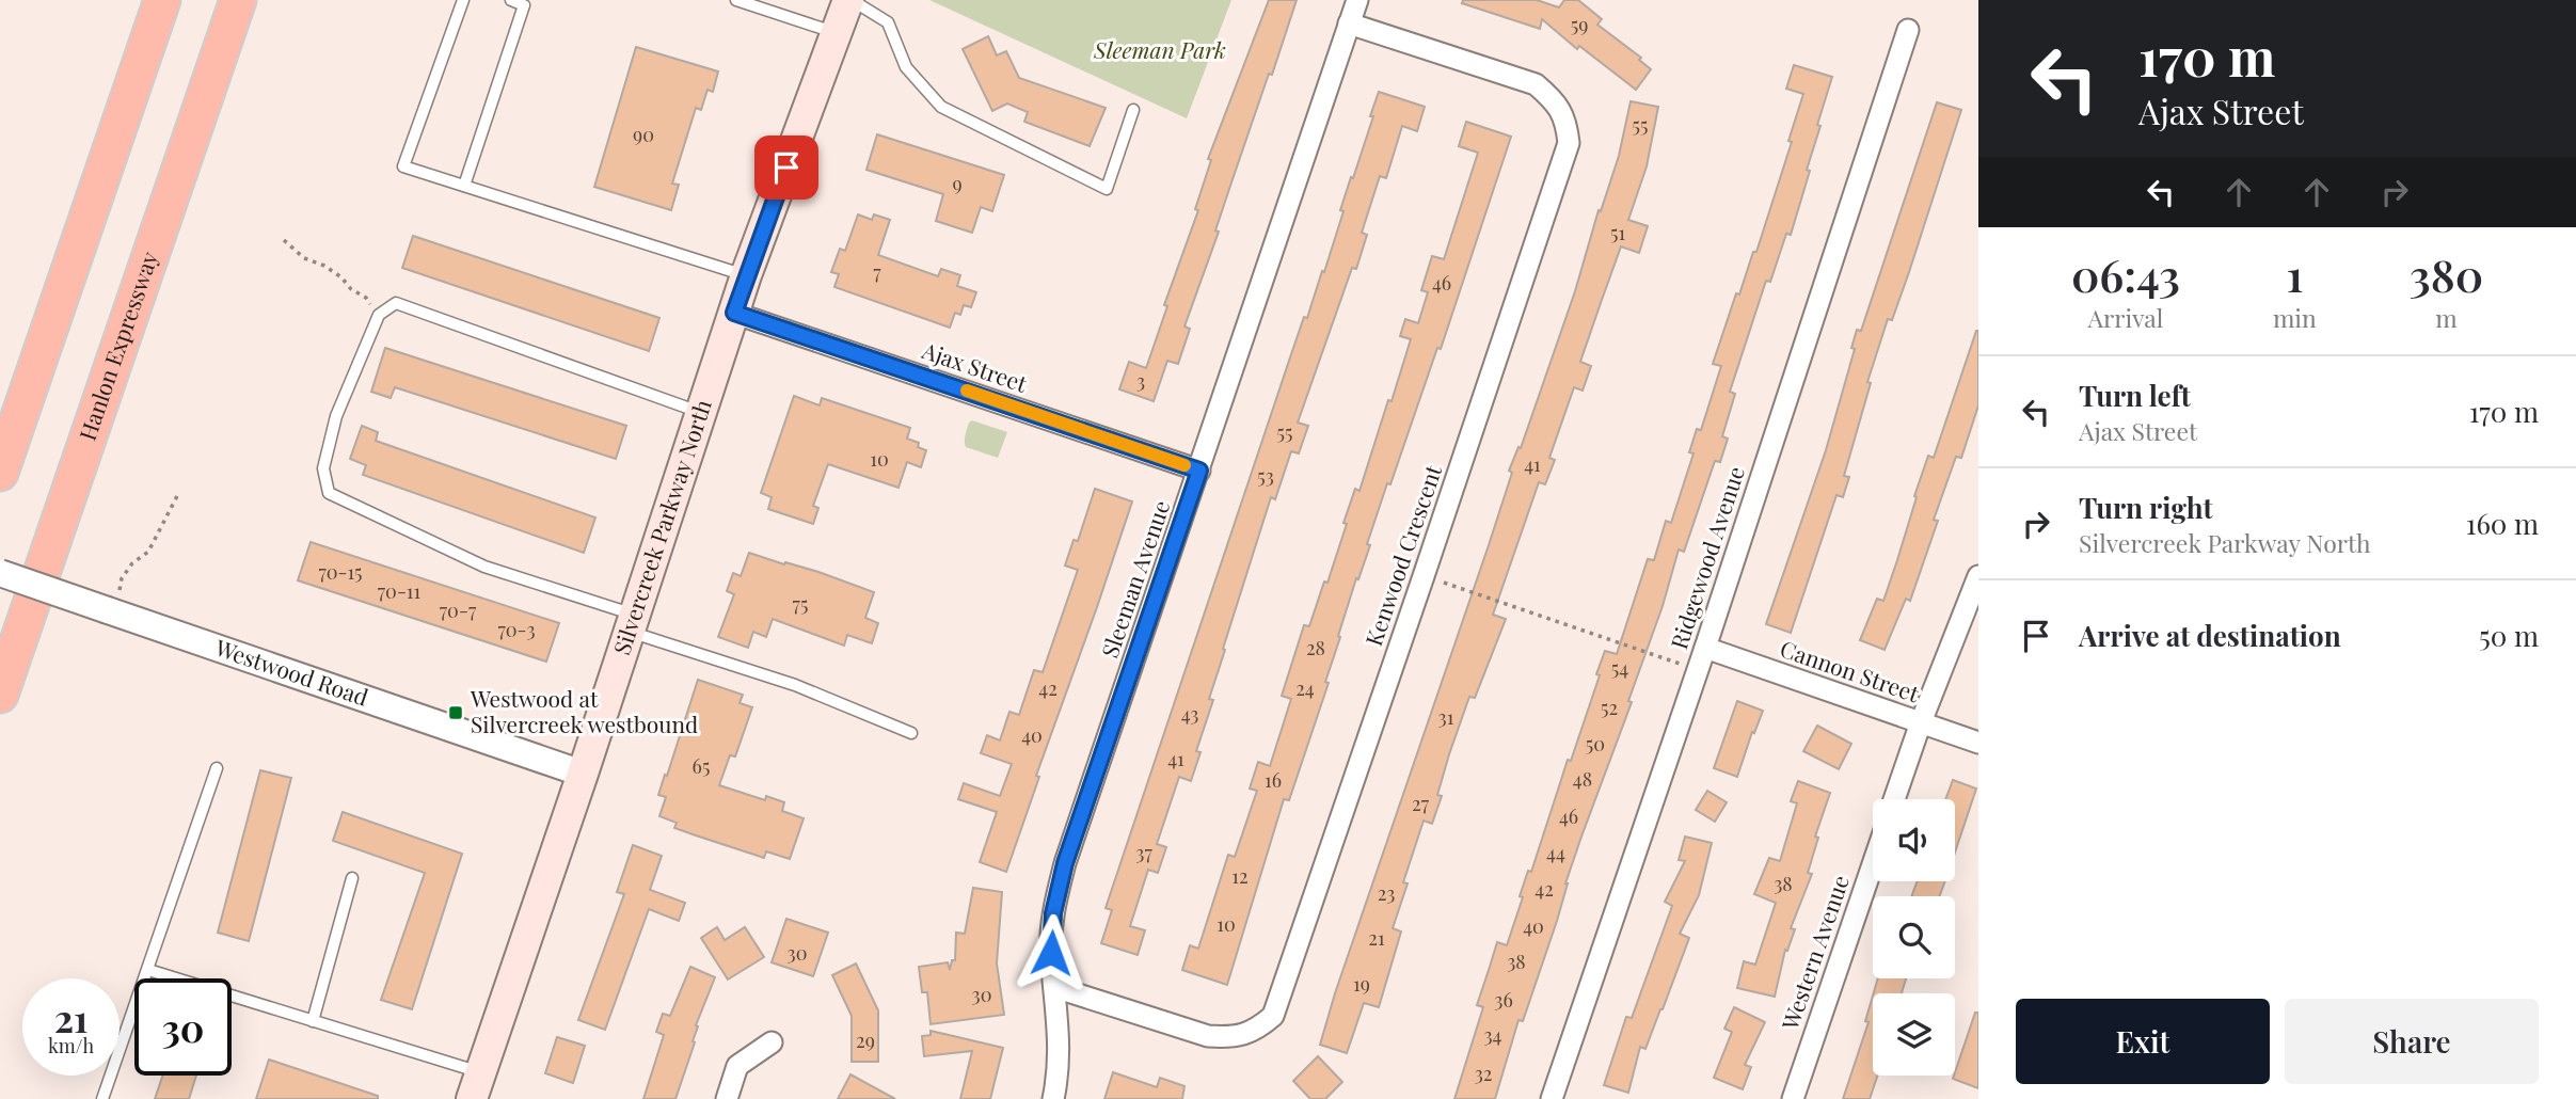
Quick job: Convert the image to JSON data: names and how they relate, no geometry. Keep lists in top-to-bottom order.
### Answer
{
  "streets": {
    "highway": ["Hanlon Expressway"],
    "main road": ["Silvercreek Parkway North"],
    "street": [
      "Ajax Street",
      "Kenwood Crescent",
      "Ridgewood Avenue",
      "Sleeman Avenue",
      "Cannon Street",
      "Westwood Road",
      "Western Avenue"
    ]
  },
  "crossings": [
    ["Ajax Street", "Silvercreek Parkway North"],
    ["Ajax Street", "Sleeman Avenue"],
    ["Silvercreek Parkway North", "Westwood Road"],
    ["Kenwood Crescent", "Sleeman Avenue"],
    ["Ridgewood Avenue", "Cannon Street"]
  ],
  "parks": ["Sleeman Park"],
  "places": {
    "transit": ["Westwood at Silvercreek westbound"]
  },
  "house_numbers": [
    "59",
    "55",
    "90",
    "9",
    "51",
    "7",
    "46",
    "3",
    "55",
    "10",
    "41",
    "53",
    "70-15",
    "70-11",
    "75",
    "70-7",
    "70-3",
    "28",
    "54",
    "42",
    "24",
    "52",
    "43",
    "31",
    "40",
    "50",
    "41",
    "65",
    "48",
    "16",
    "27",
    "46",
    "37",
    "44",
    "12",
    "38",
    "42",
    "23",
    "10",
    "40",
    "21",
    "30",
    "38",
    "19",
    "30",
    "36",
    "34",
    "29",
    "32"
  ],
  "page": {
    "turn": ["170 m", "Ajax Street"],
    "eta": [
      "06:43",
      "Arrival",
      "1",
      "min",
      "380",
      "m"
    ],
    "list": [
      {
        "name": "Turn left",
        "note": "Ajax Street",
        "value": "170 m"
      },
      {
        "name": "Turn right",
        "note": "Silvercreek Parkway North",
        "value": "160 m"
      },
      {
        "name": "Arrive at destination",
        "value": "50 m"
      }
    ],
    "speed": "21 km/h",
    "limit": "30",
    "buttons": ["Exit", "Share"]
  }
}
